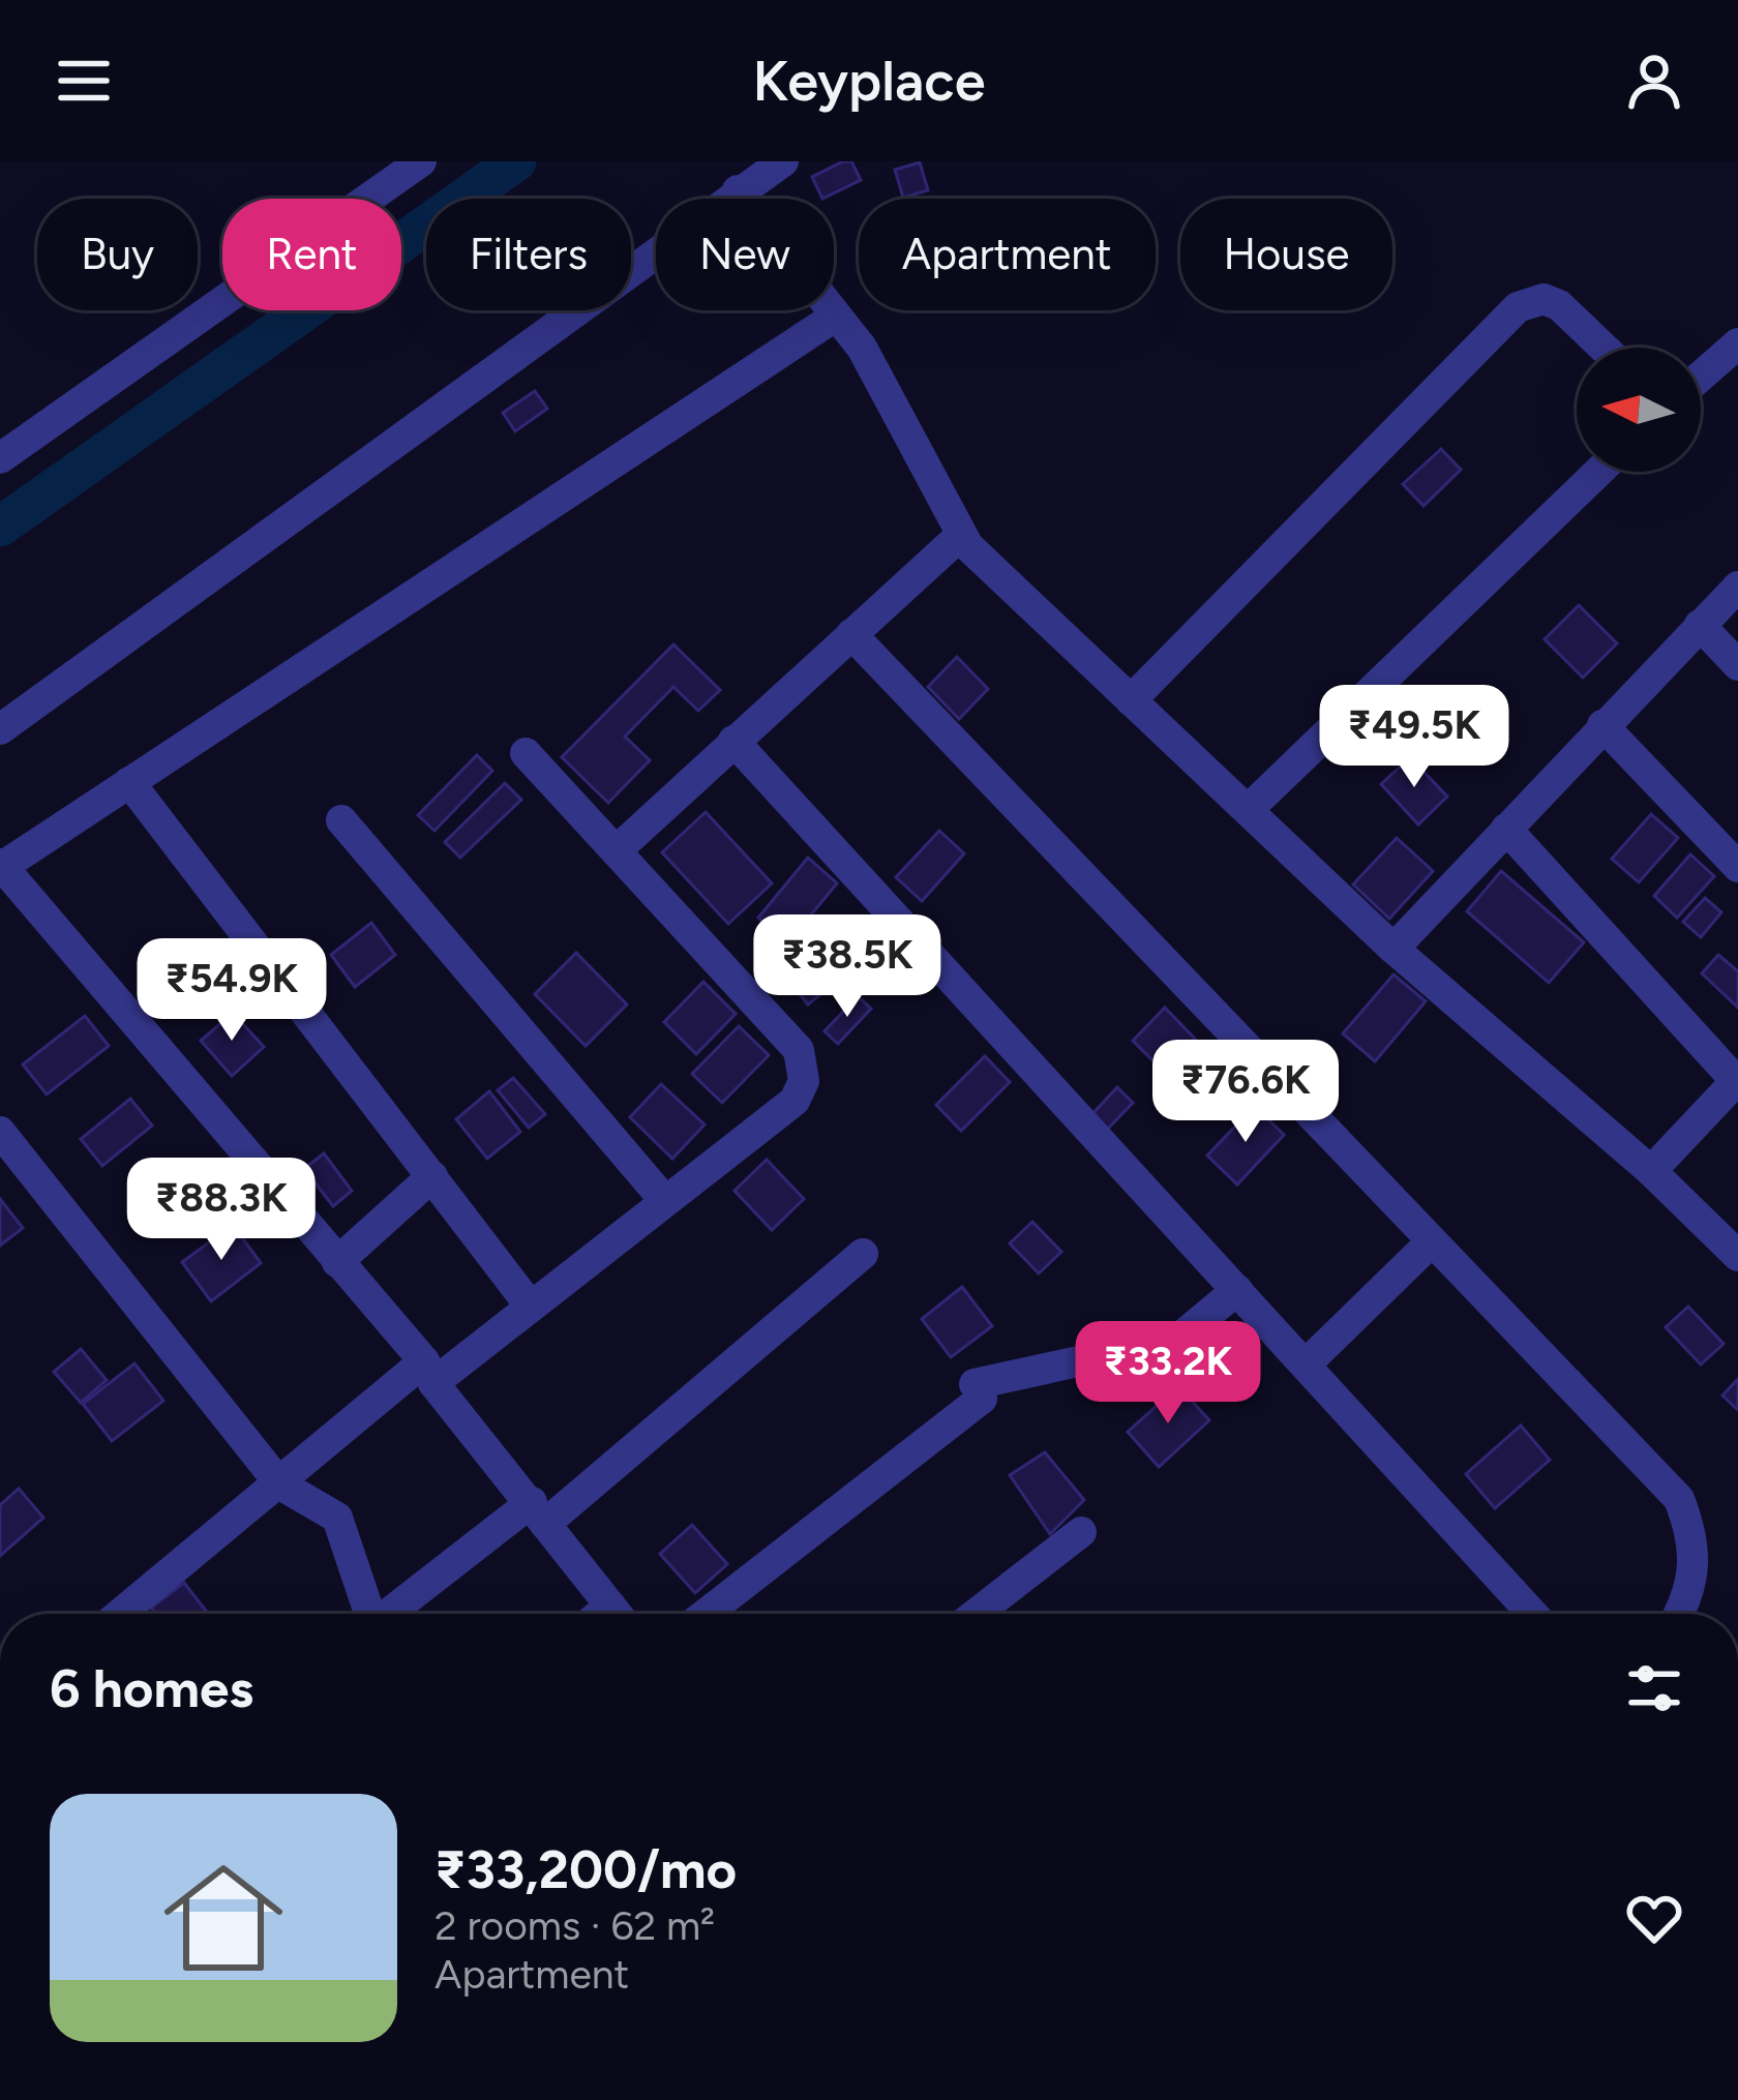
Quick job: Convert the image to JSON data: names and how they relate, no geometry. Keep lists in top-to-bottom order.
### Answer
{
  "north": "left",
  "page": {
    "header": "Keyplace",
    "chip": [
      "Buy",
      "Rent",
      "Filters",
      "New",
      "Apartment",
      "House"
    ],
    "price": [
      "₹49.5K",
      "₹38.5K",
      "₹54.9K",
      "₹76.6K",
      "₹88.3K",
      "₹33.2K"
    ],
    "heading": "6 homes",
    "list": [
      {
        "name": "₹33,200/mo",
        "note": "2 rooms · 62 m² · Apartment"
      }
    ]
  }
}
